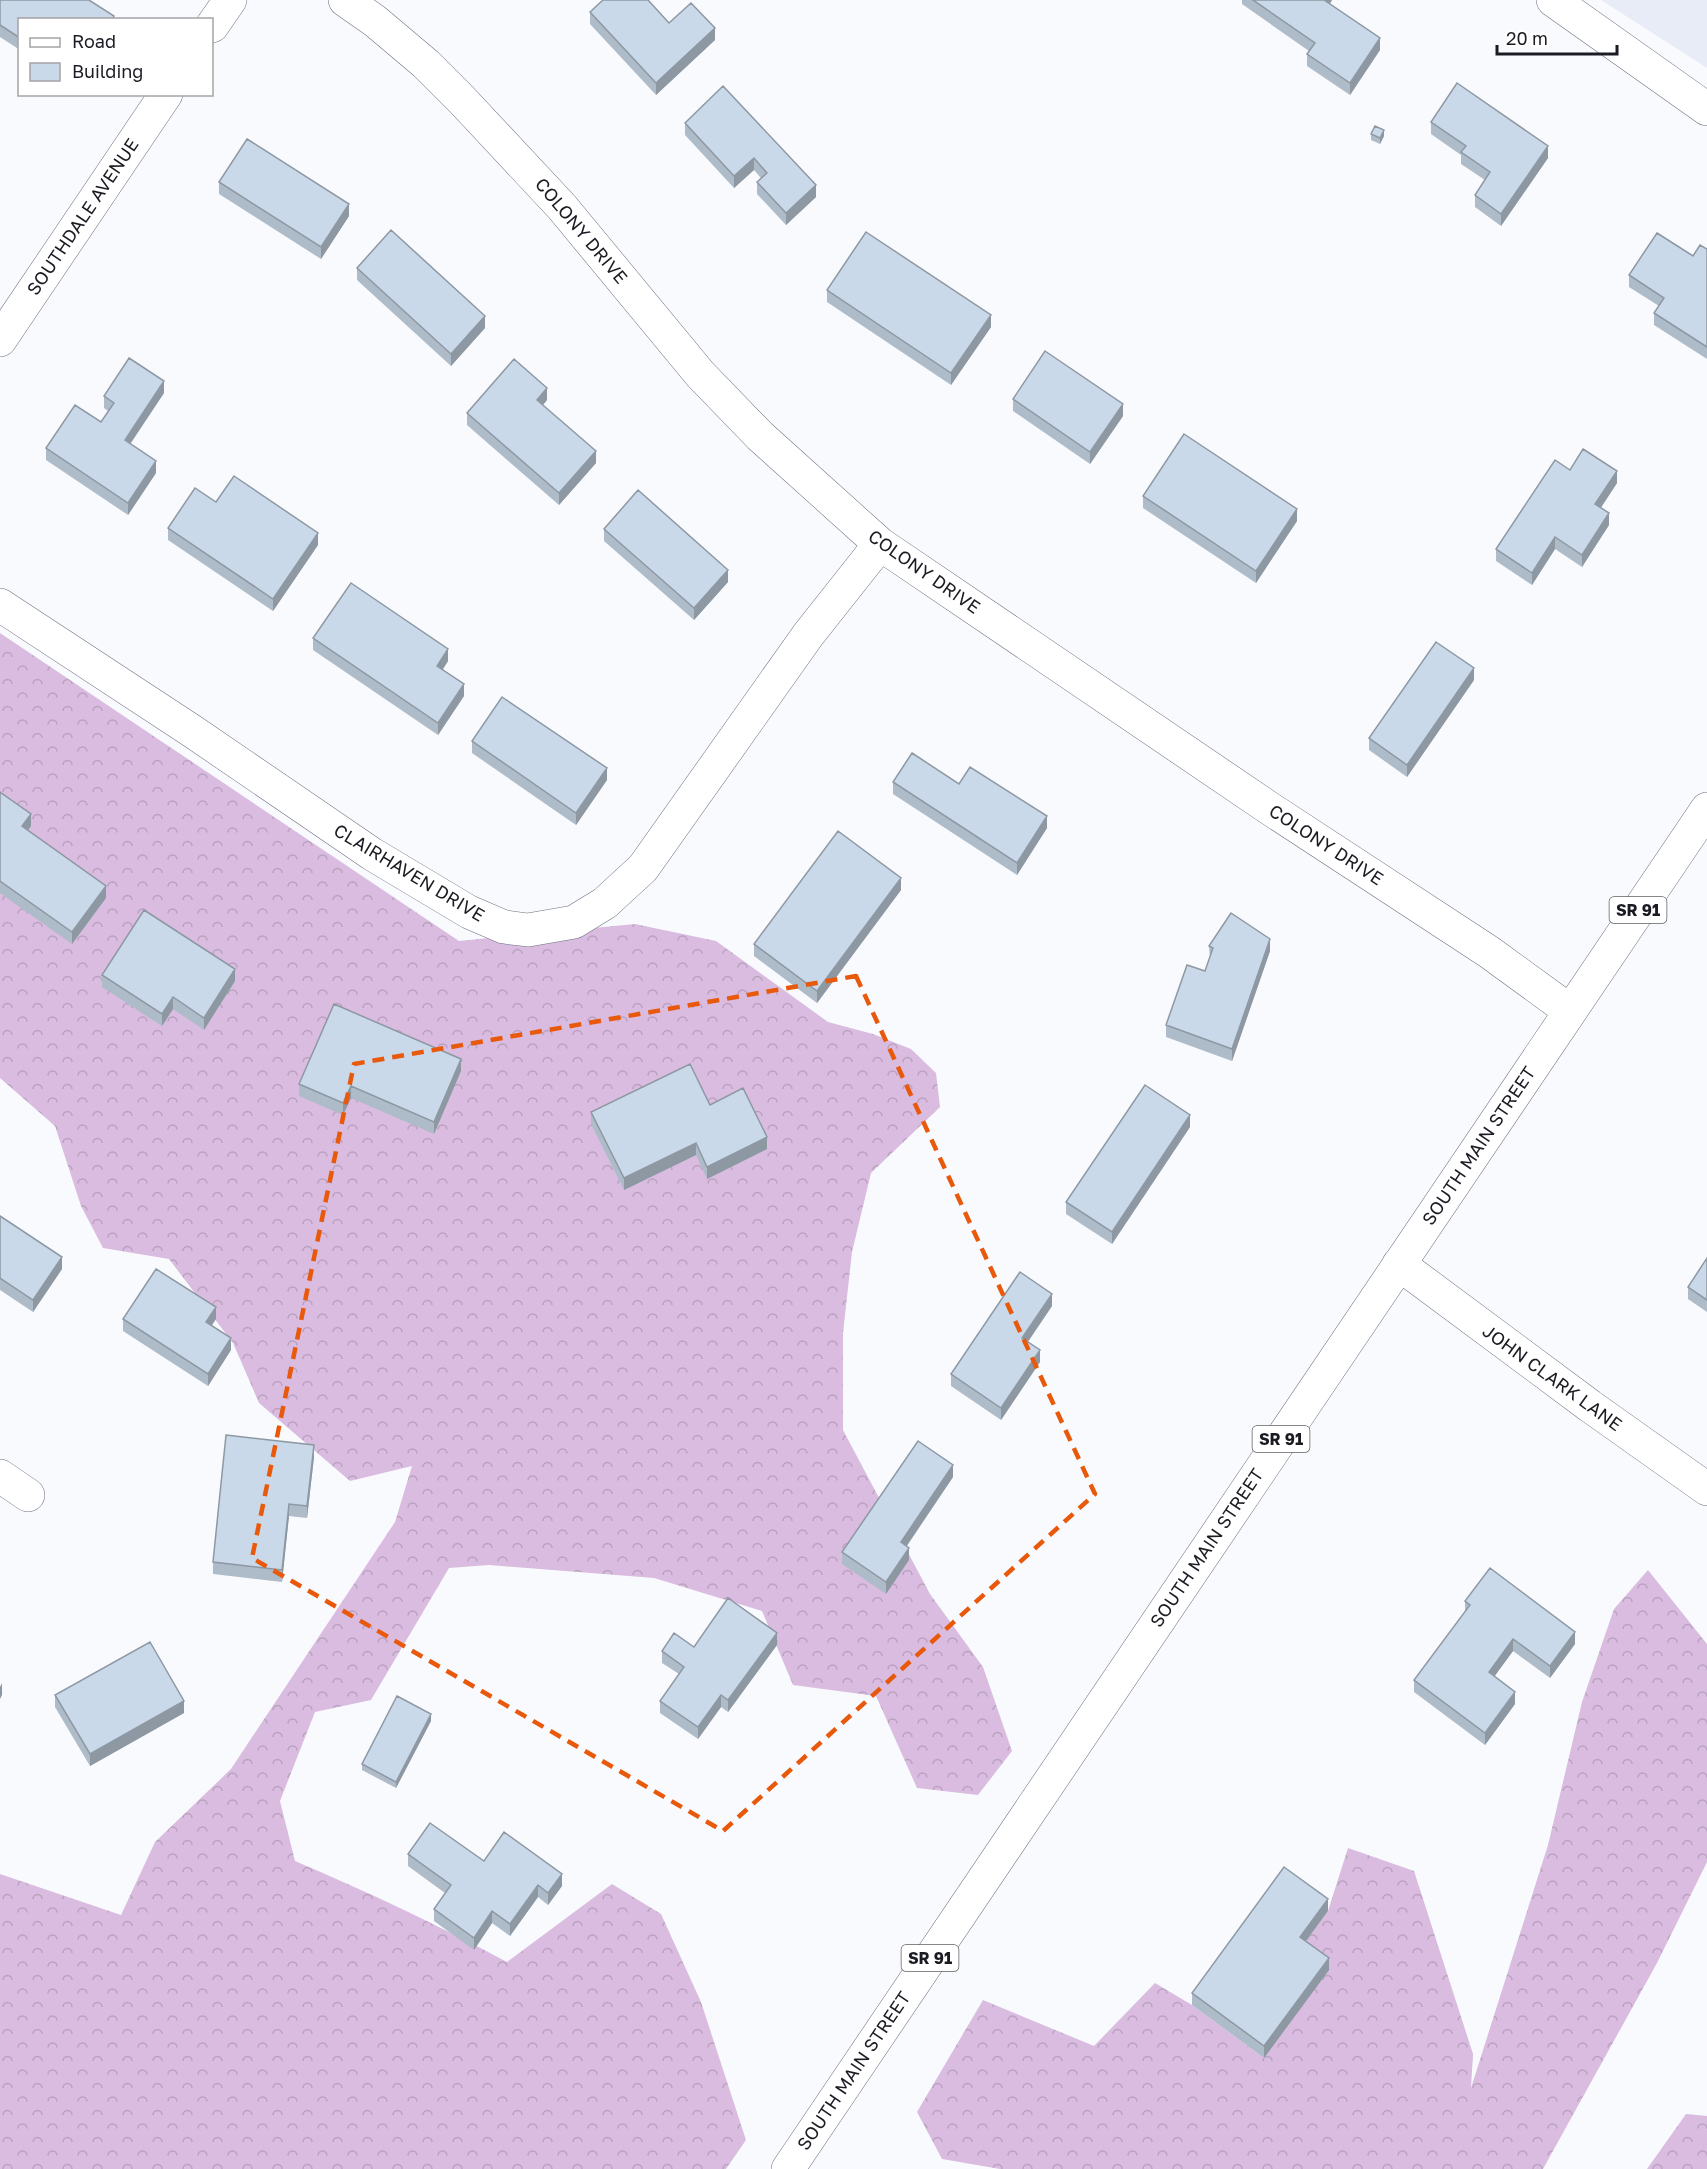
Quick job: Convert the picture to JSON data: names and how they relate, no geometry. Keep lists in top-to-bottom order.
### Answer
{
  "streets": {
    "street": [
      "SOUTHDALE AVENUE",
      "COLONY DRIVE",
      "CLAIRHAVEN DRIVE",
      "SR 91",
      "SOUTH MAIN STREET",
      "JOHN CLARK LANE"
    ]
  },
  "crossings": [
    ["COLONY DRIVE", "CLAIRHAVEN DRIVE"],
    ["COLONY DRIVE", "SOUTH MAIN STREET"],
    ["SOUTH MAIN STREET", "JOHN CLARK LANE"]
  ],
  "legend": ["Road", "Building"],
  "scale_bar": "20 m"
}
